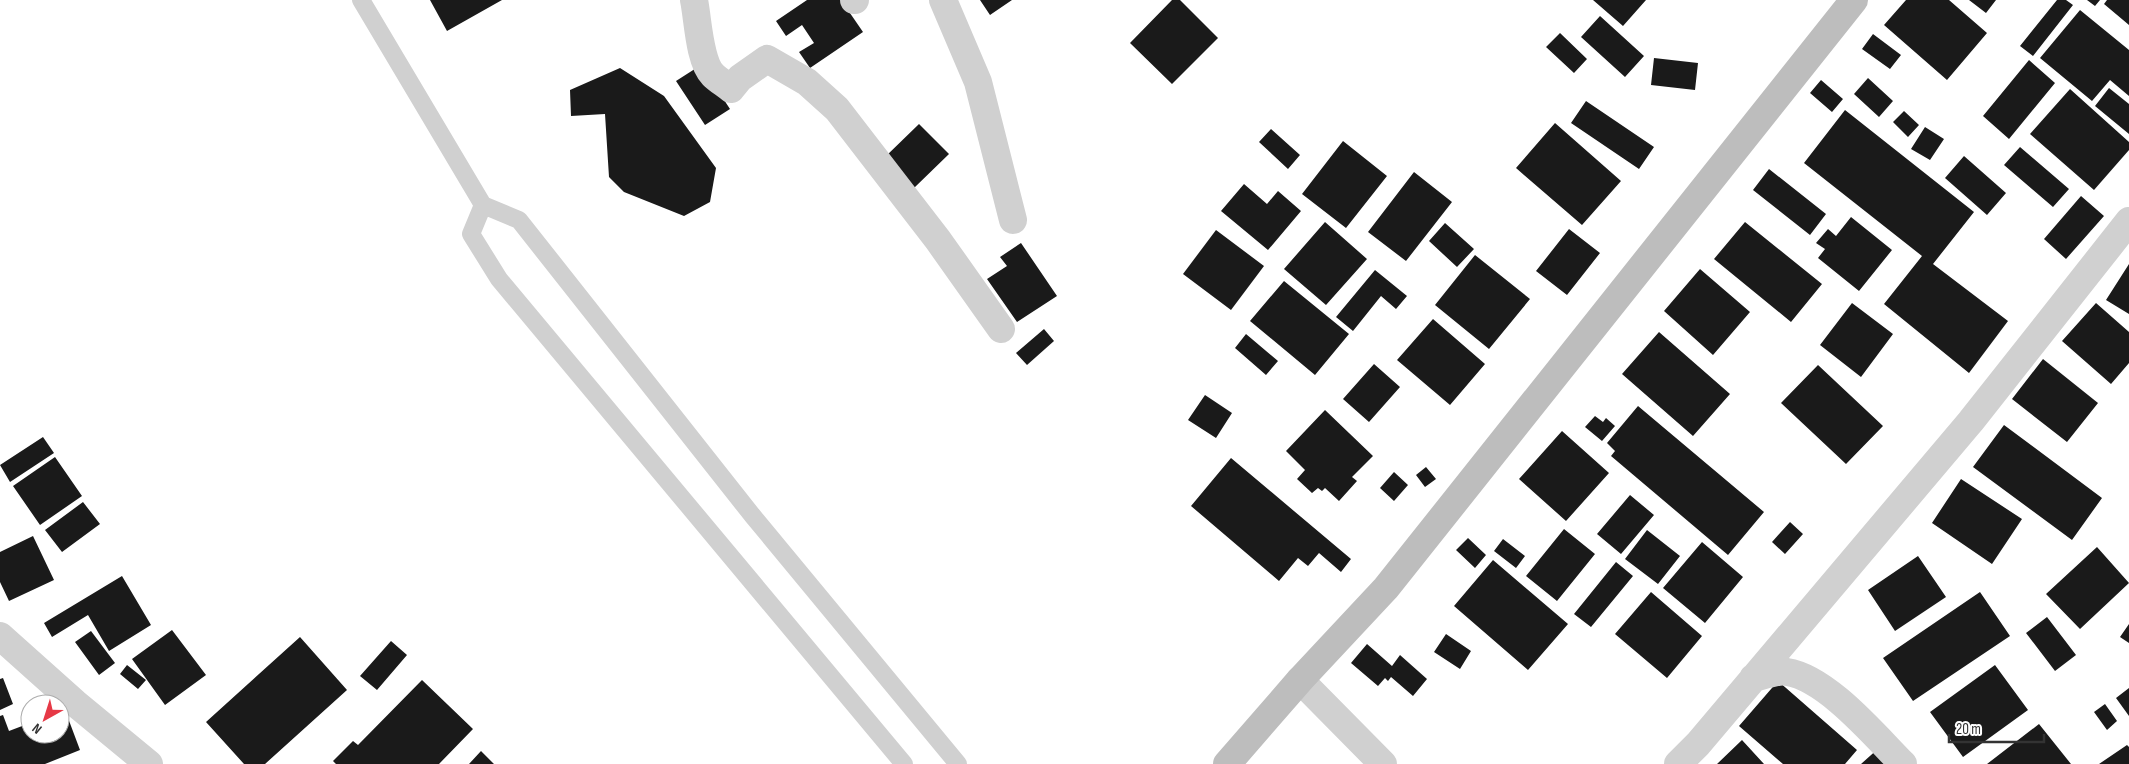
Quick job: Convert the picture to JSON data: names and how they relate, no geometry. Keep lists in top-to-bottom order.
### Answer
{
  "scale_bar": "20 m",
  "north": "bottom left"
}
